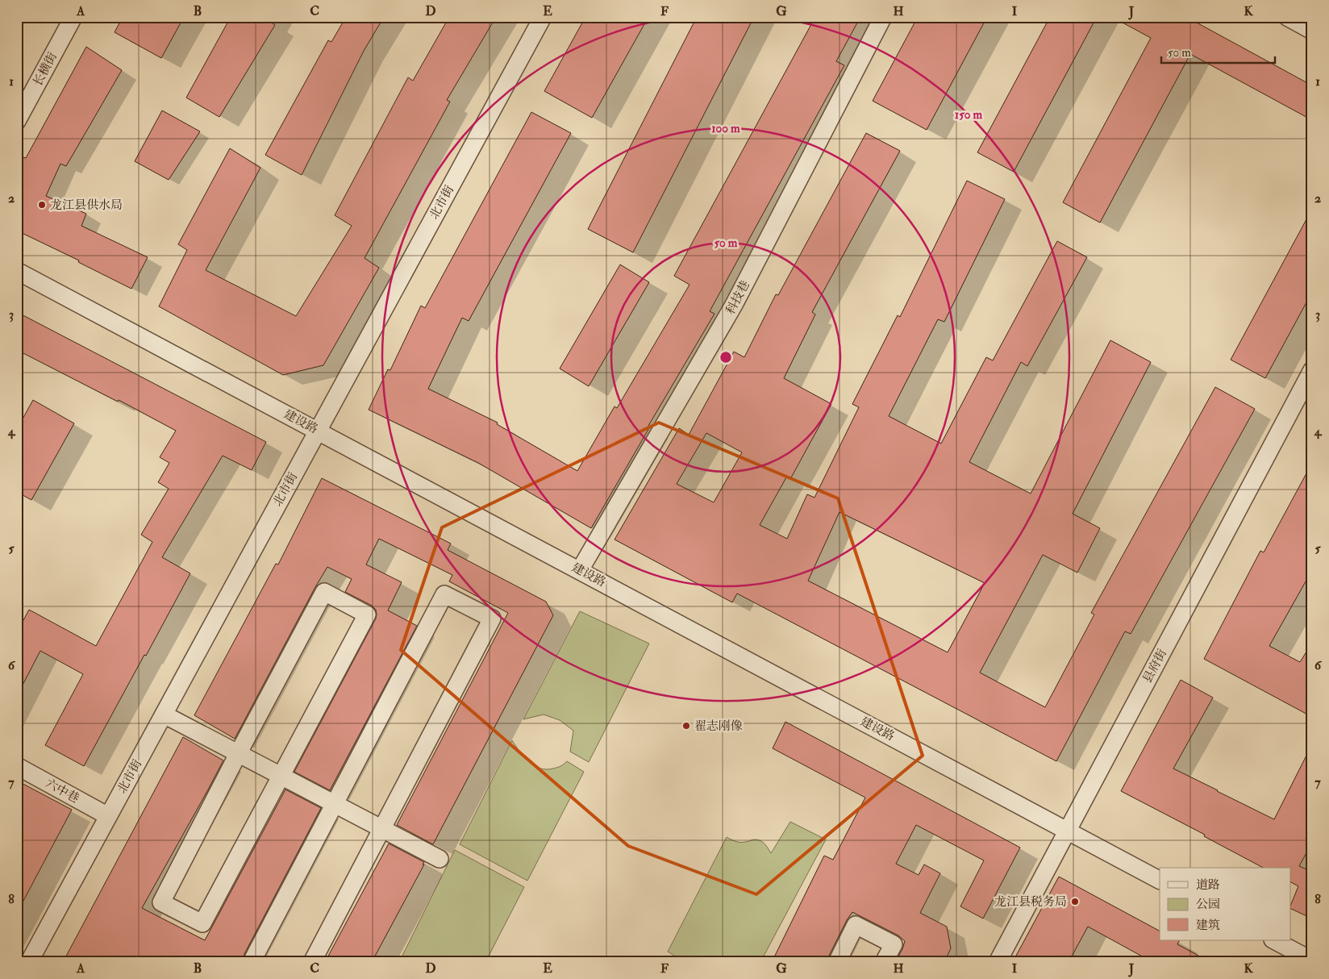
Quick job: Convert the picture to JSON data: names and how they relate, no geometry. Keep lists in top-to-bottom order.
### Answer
{
  "streets": {
    "street": [
      "长横街",
      "北市街",
      "科技巷",
      "建设路",
      "县府街",
      "六中巷"
    ]
  },
  "crossings": [
    ["北市街", "建设路"],
    ["北市街", "六中巷"],
    ["科技巷", "建设路"],
    ["建设路", "县府街"]
  ],
  "places": ["龙江县供水局", "翟志刚像", "龙江县税务局"],
  "legend": ["道路", "公园", "建筑"],
  "scale_bar": "50 m",
  "grid": {
    "columns": [
      "A",
      "B",
      "C",
      "D",
      "E",
      "F",
      "G",
      "H",
      "I",
      "J",
      "K"
    ],
    "rows": [
      "1",
      "2",
      "3",
      "4",
      "5",
      "6",
      "7",
      "8"
    ]
  },
  "rings": ["150 m", "100 m", "50 m"]
}
